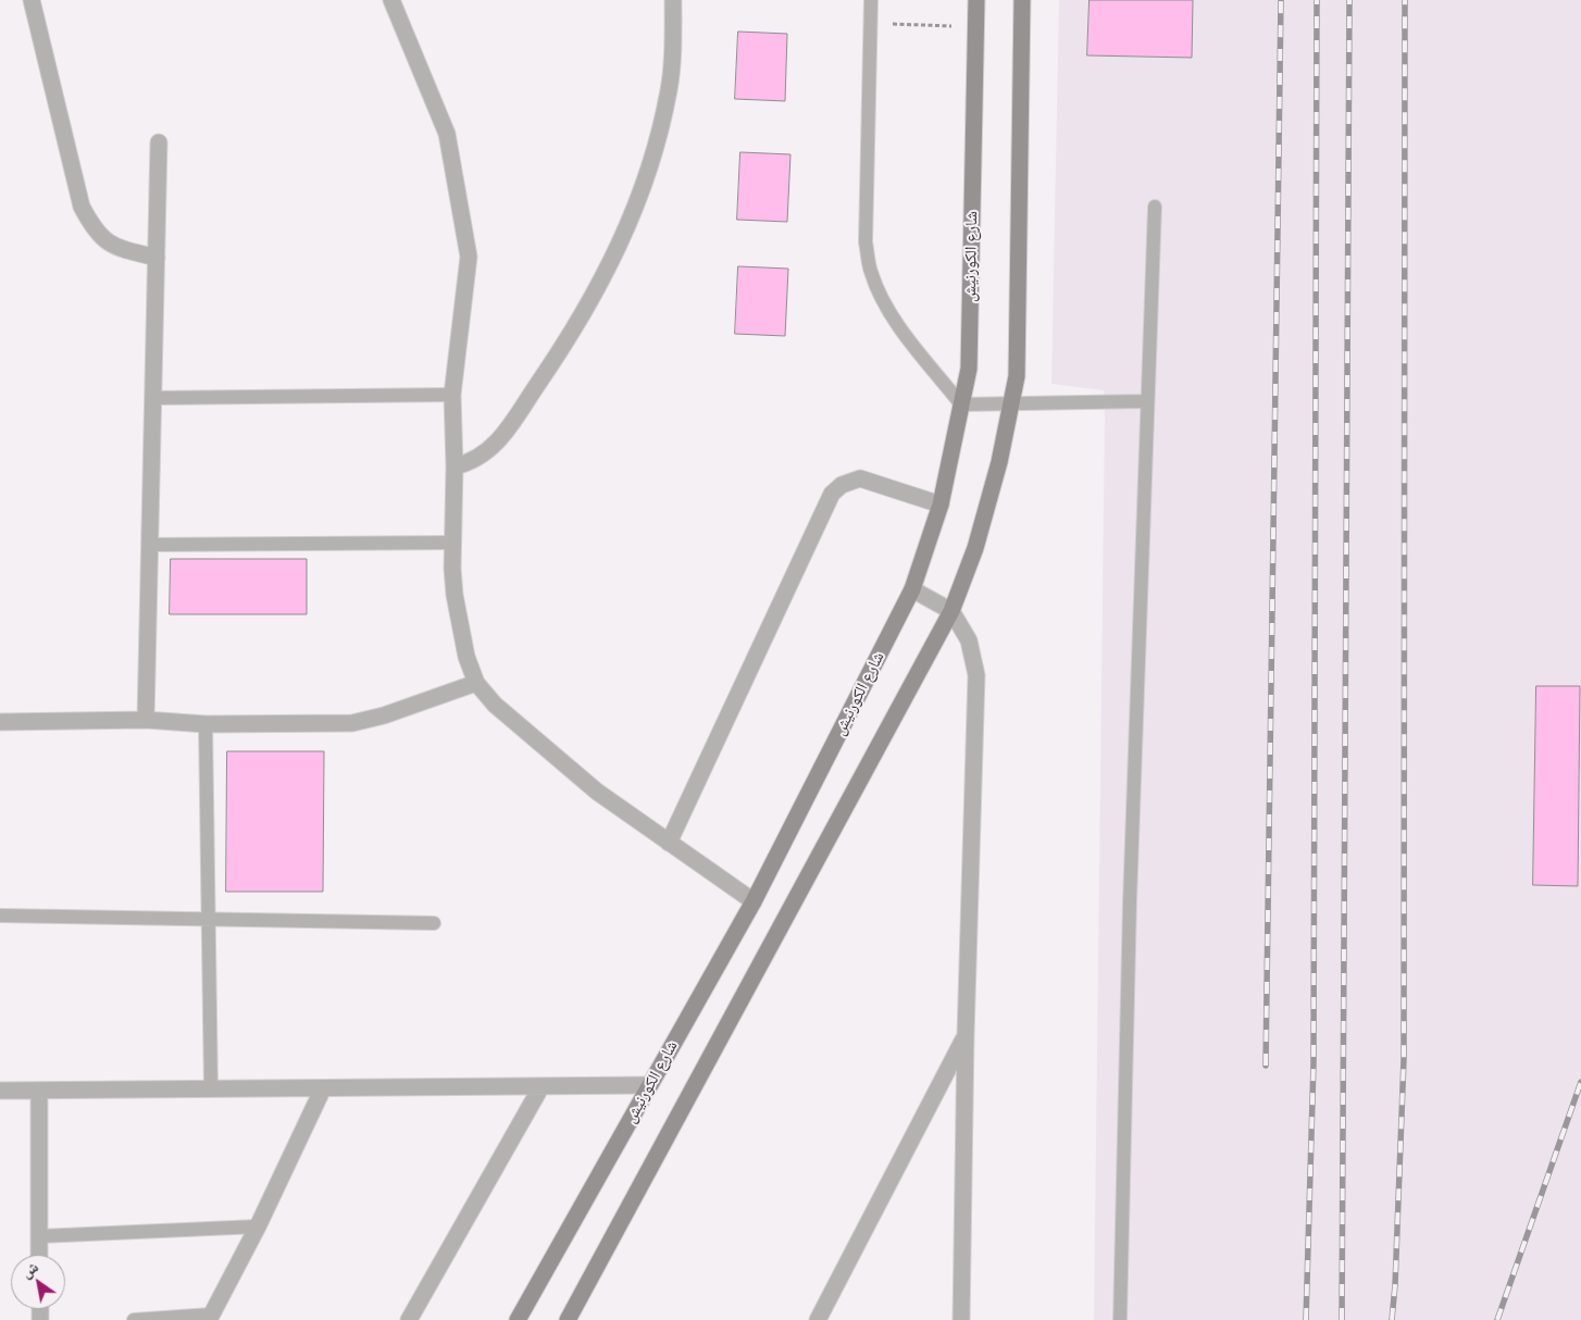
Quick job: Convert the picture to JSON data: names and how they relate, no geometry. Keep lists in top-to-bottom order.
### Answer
{
  "streets": {
    "street": ["شارع الكورنيش"]
  },
  "north": "top left"
}
